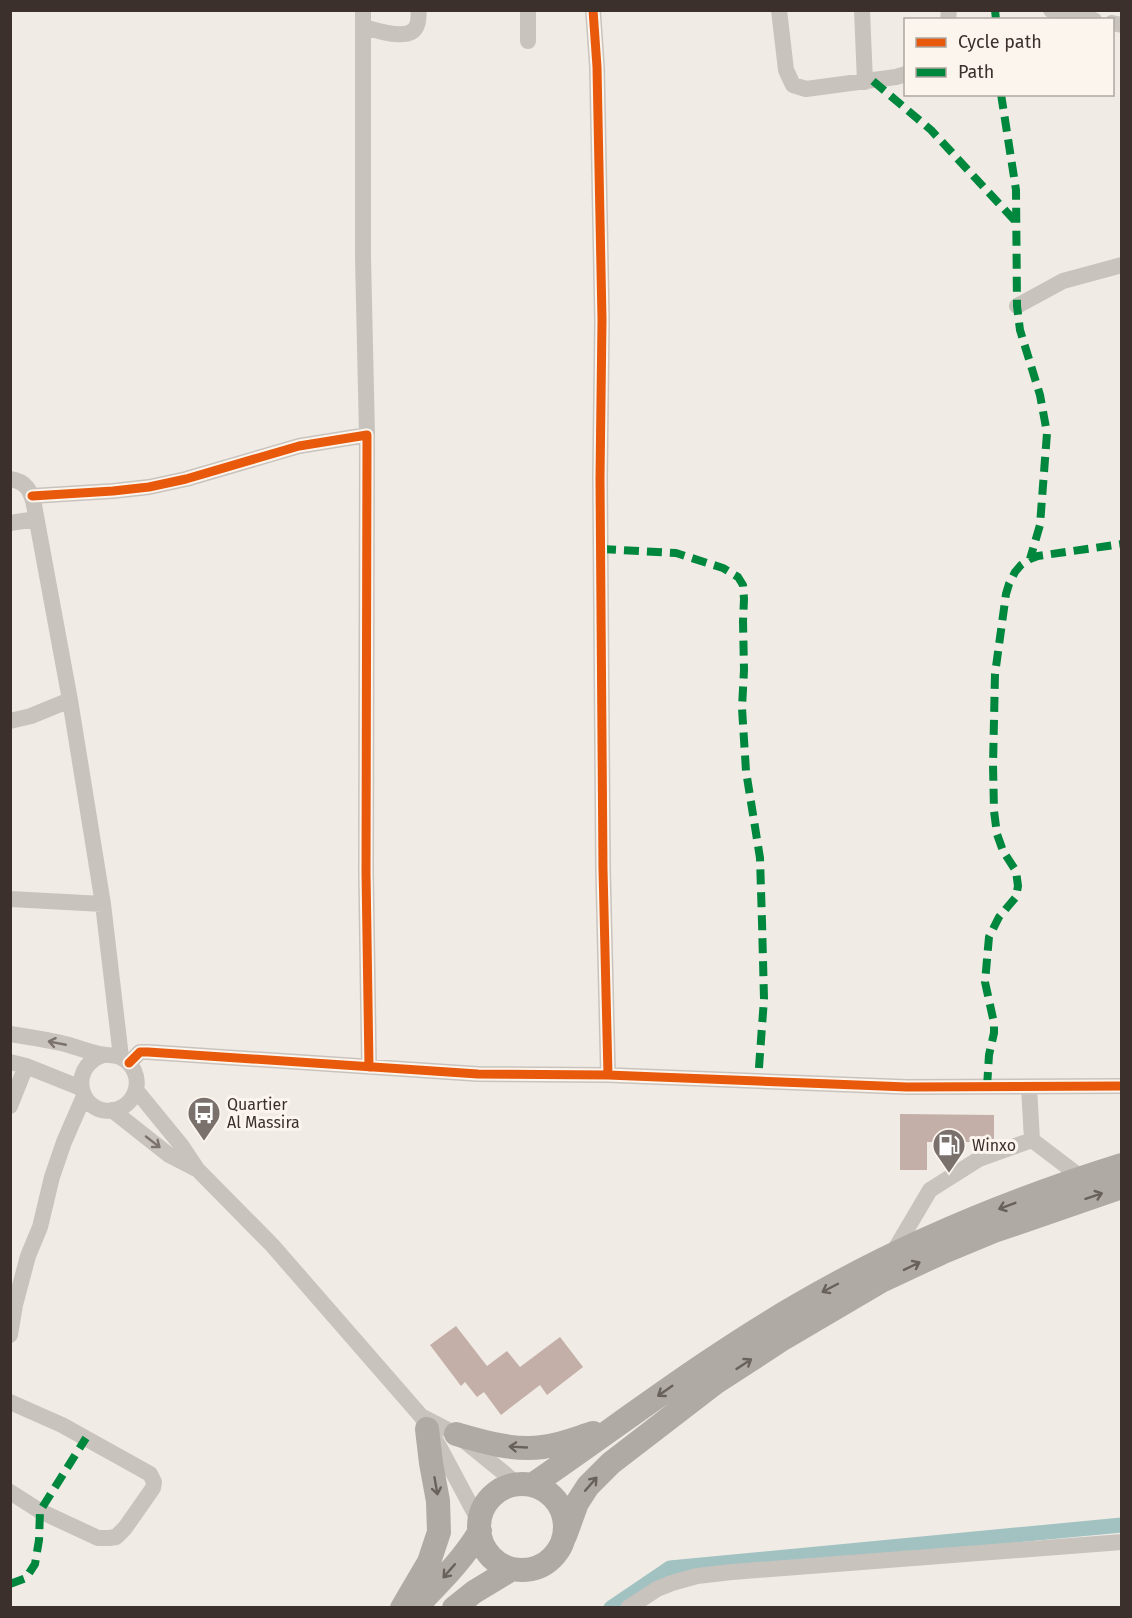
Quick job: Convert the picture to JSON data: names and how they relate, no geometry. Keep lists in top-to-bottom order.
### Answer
{
  "places": {
    "bus stop": ["Quartier Al Massira"],
    "fuel station": ["Winxo"]
  },
  "legend": ["Cycle path", "Path"]
}
